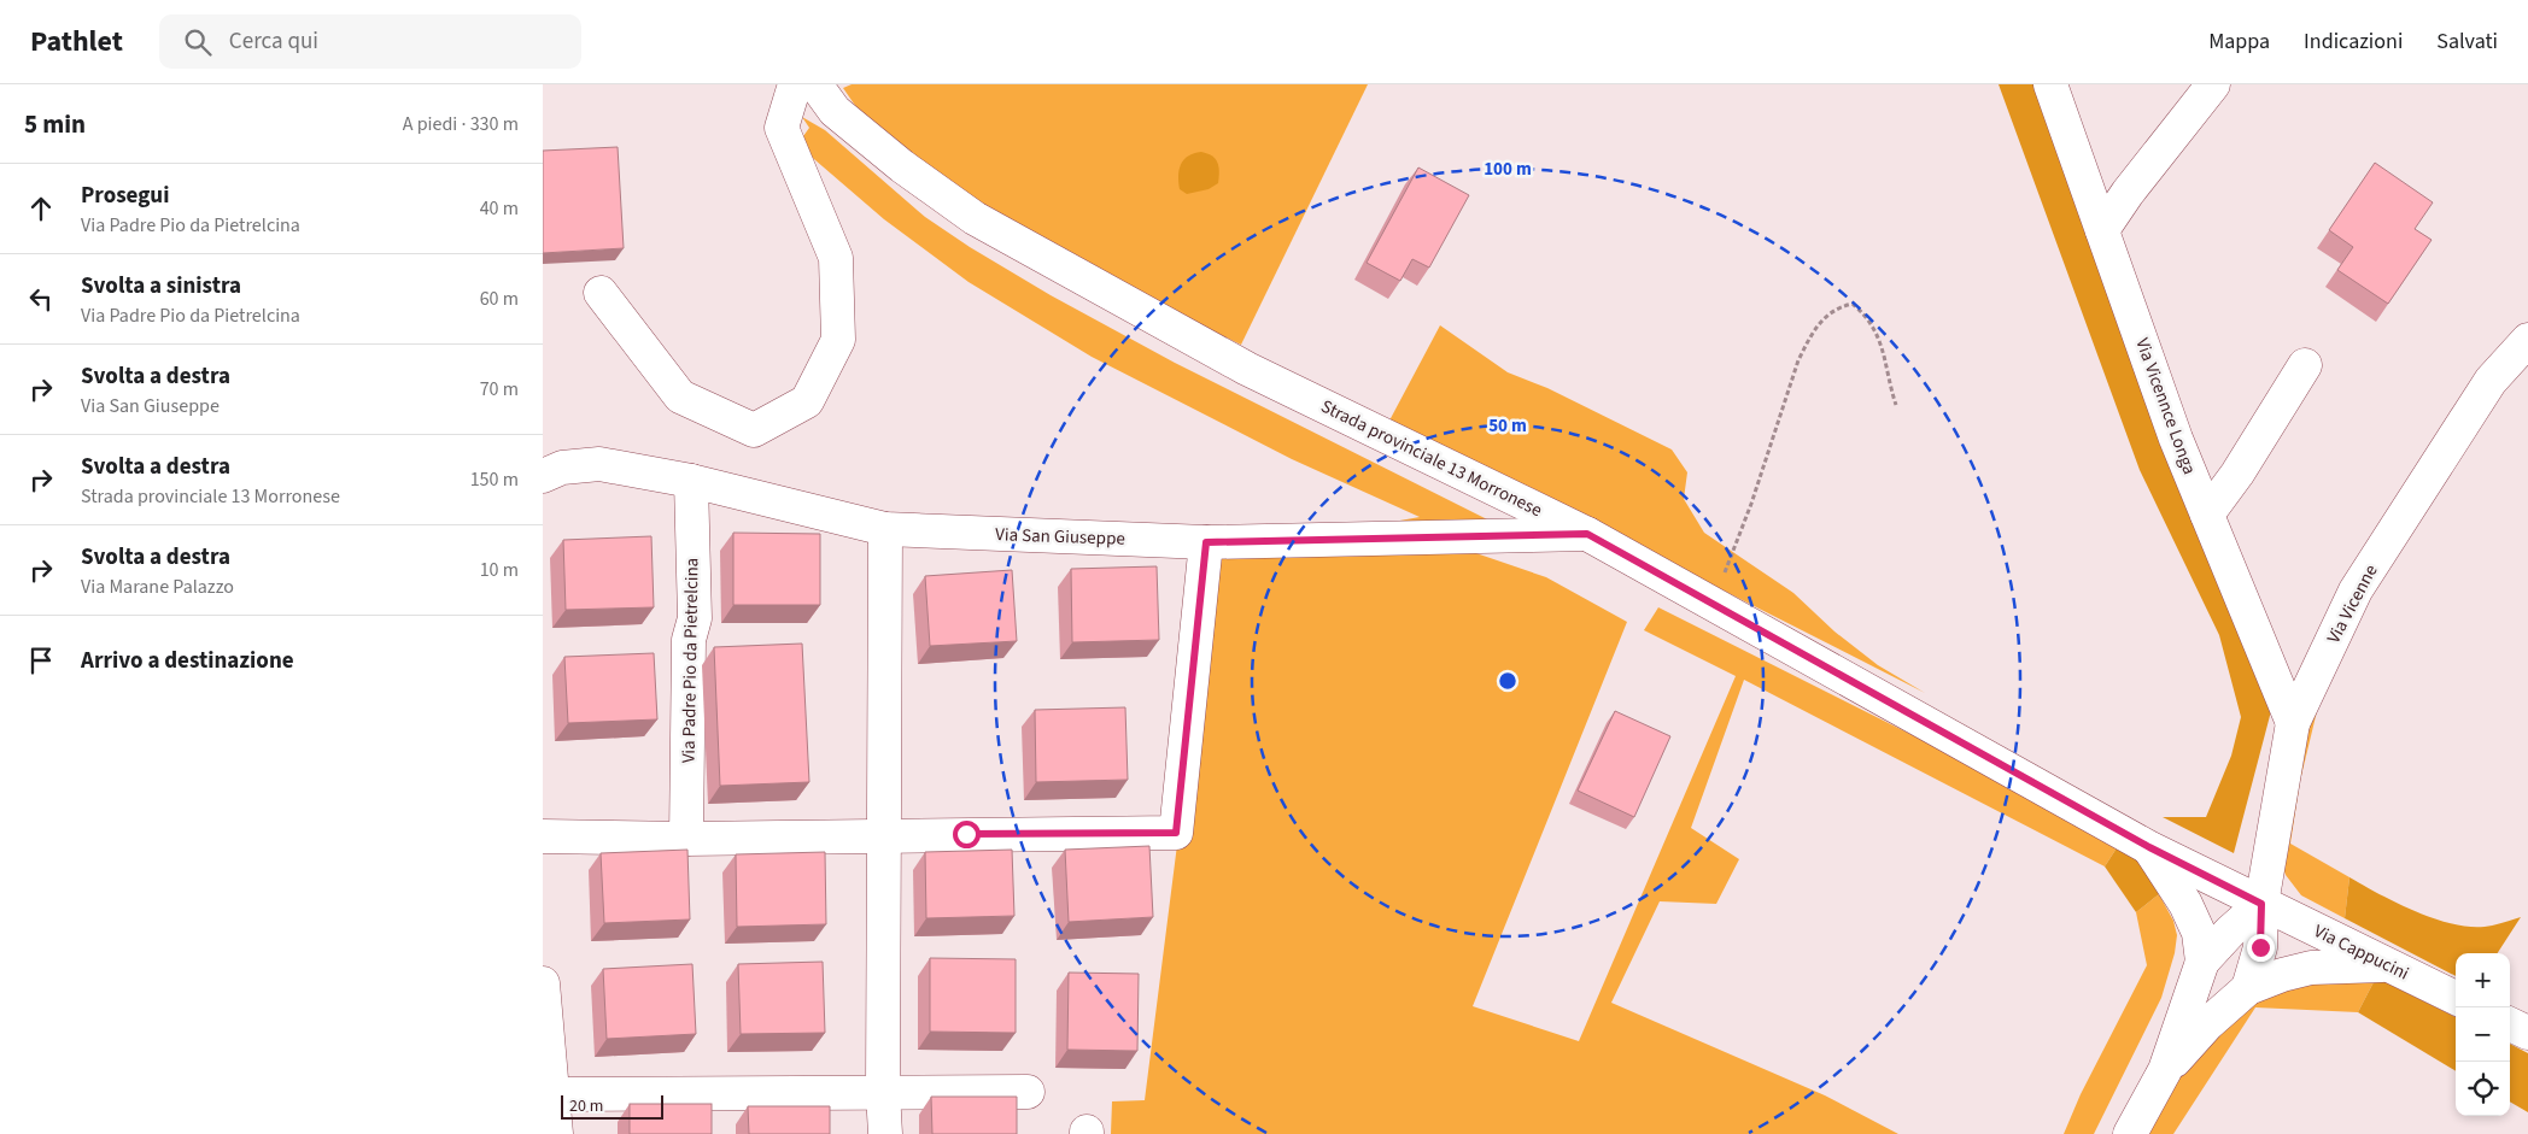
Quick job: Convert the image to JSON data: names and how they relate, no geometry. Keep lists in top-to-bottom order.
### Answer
{
  "streets": {
    "street": [
      "Via Vicennce Longa",
      "Strada provinciale 13 Morronese",
      "Via San Giuseppe",
      "Via Vicenne",
      "Via Padre Pio da Pietrelcina",
      "Via Cappucini"
    ]
  },
  "crossings": [
    ["Via Vicennce Longa", "Via Vicenne"],
    ["Strada provinciale 13 Morronese", "Via San Giuseppe"],
    ["Strada provinciale 13 Morronese", "Via Vicenne"],
    ["Strada provinciale 13 Morronese", "Via Cappucini"],
    ["Via San Giuseppe", "Via Padre Pio da Pietrelcina"],
    ["Via Vicenne", "Via Cappucini"]
  ],
  "scale_bar": "20 m",
  "page": {
    "header": "Pathlet",
    "search": "Cerca qui",
    "nav": ["Mappa", "Indicazioni", "Salvati"],
    "heading": ["5 min", "A piedi · 330 m"],
    "list": [
      ["Prosegui", "Via Padre Pio da Pietrelcina", "40 m"],
      ["Svolta a sinistra", "Via Padre Pio da Pietrelcina", "60 m"],
      ["Svolta a destra", "Via San Giuseppe", "70 m"],
      ["Svolta a destra", "Strada provinciale 13 Morronese", "150 m"],
      ["Svolta a destra", "Via Marane Palazzo", "10 m"],
      "Arrivo a destinazione"
    ],
    "map_buttons": ["+", "−"],
    "scale": "20 m"
  },
  "rings": ["100 m", "50 m"]
}
